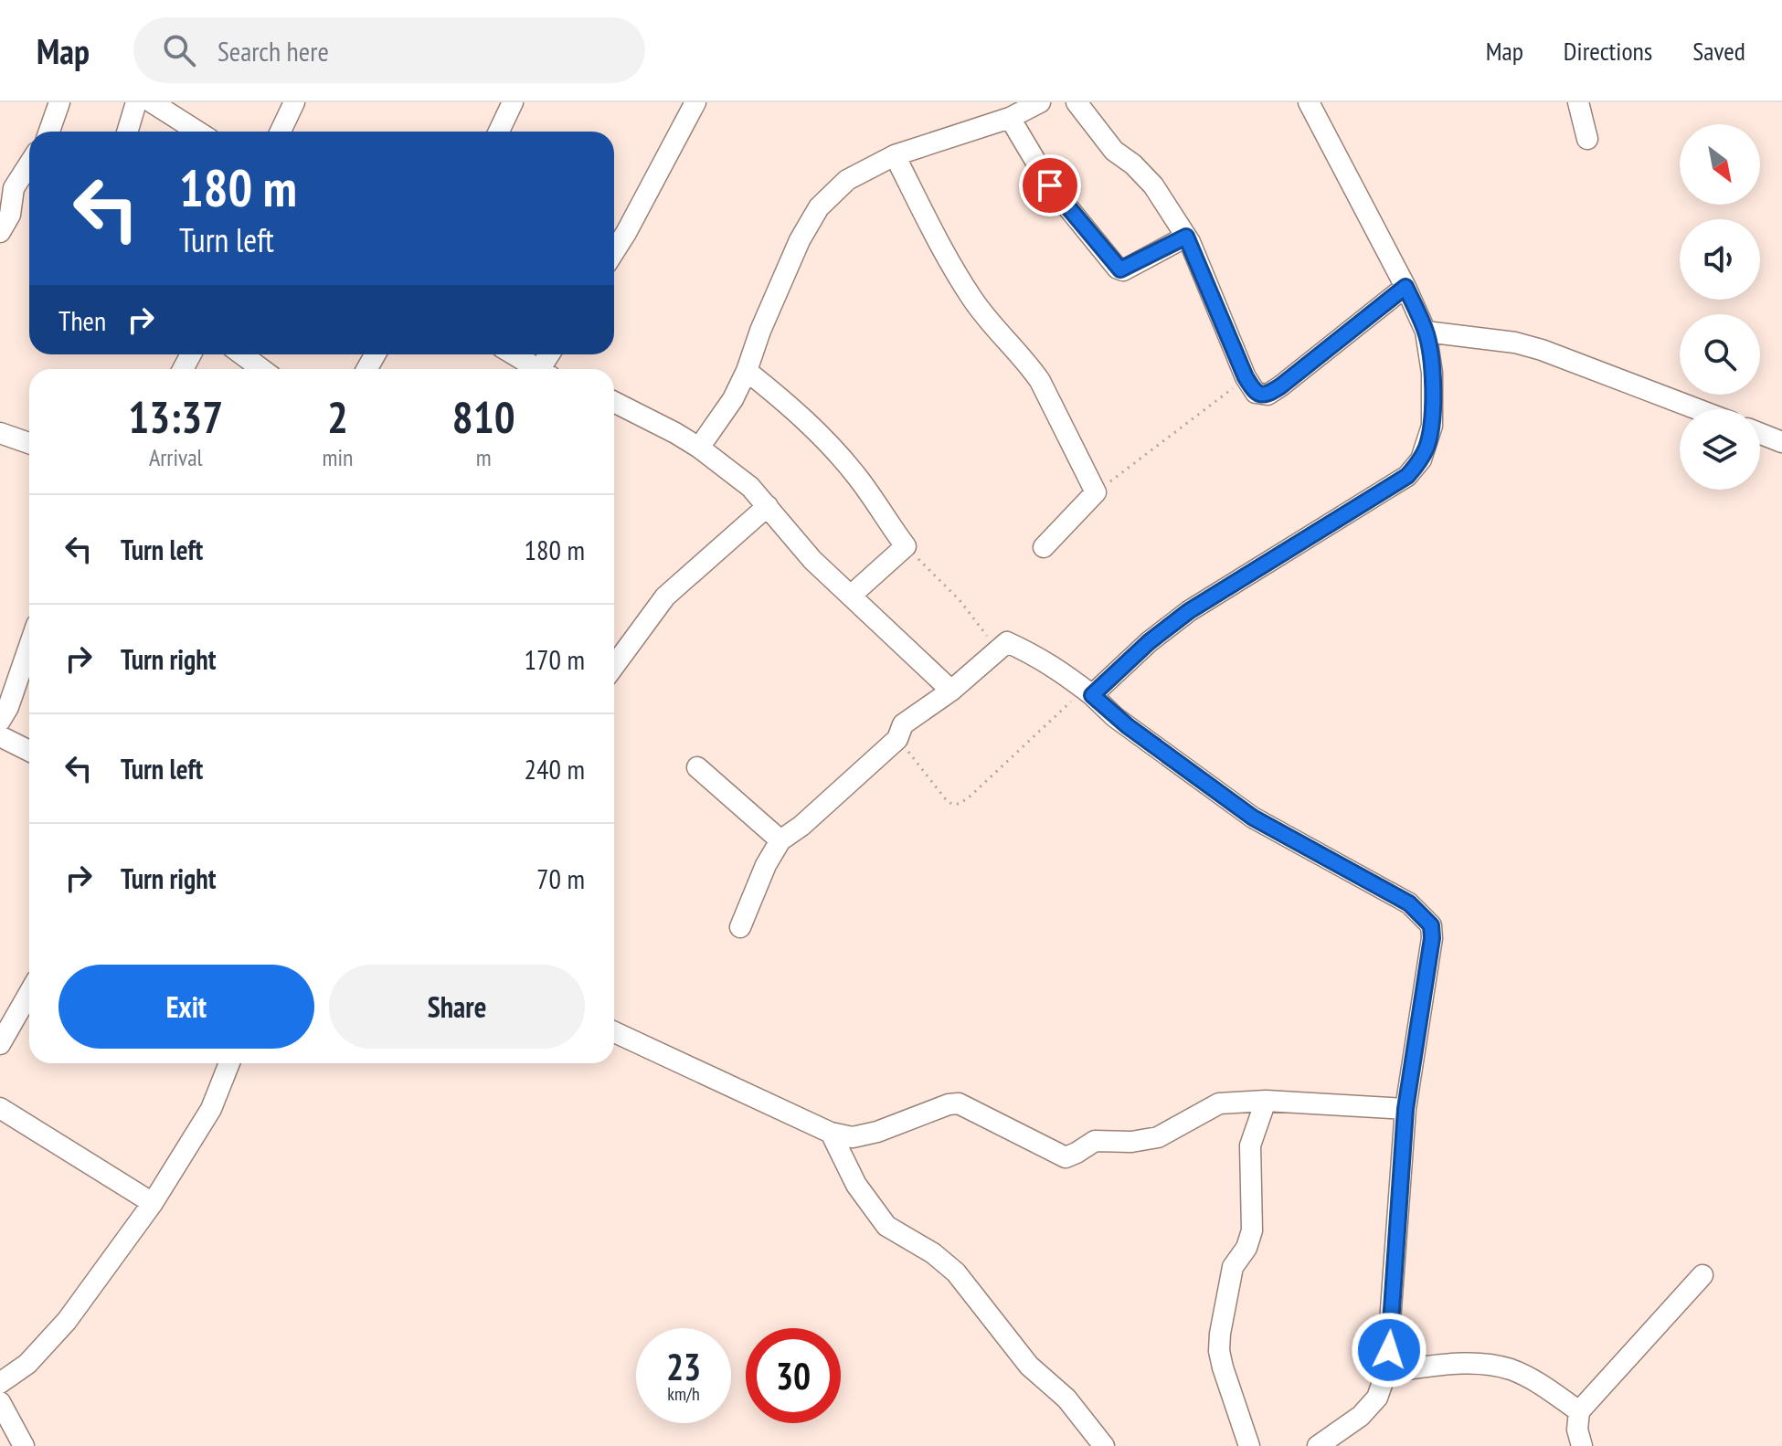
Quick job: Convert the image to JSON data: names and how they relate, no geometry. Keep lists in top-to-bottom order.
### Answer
{
  "north": "bottom right",
  "page": {
    "header": "Map",
    "search": "Search here",
    "nav": ["Map", "Directions", "Saved"],
    "turn": ["180 m", "Turn left"],
    "then": "Then",
    "eta": [
      "13:37",
      "Arrival",
      "2",
      "min",
      "810",
      "m"
    ],
    "list": [
      {
        "name": "Turn left",
        "value": "180 m"
      },
      {
        "name": "Turn right",
        "value": "170 m"
      },
      {
        "name": "Turn left",
        "value": "240 m"
      },
      {
        "name": "Turn right",
        "value": "70 m"
      }
    ],
    "buttons": ["Exit", "Share"],
    "speed": "23 km/h",
    "limit": "30"
  }
}
